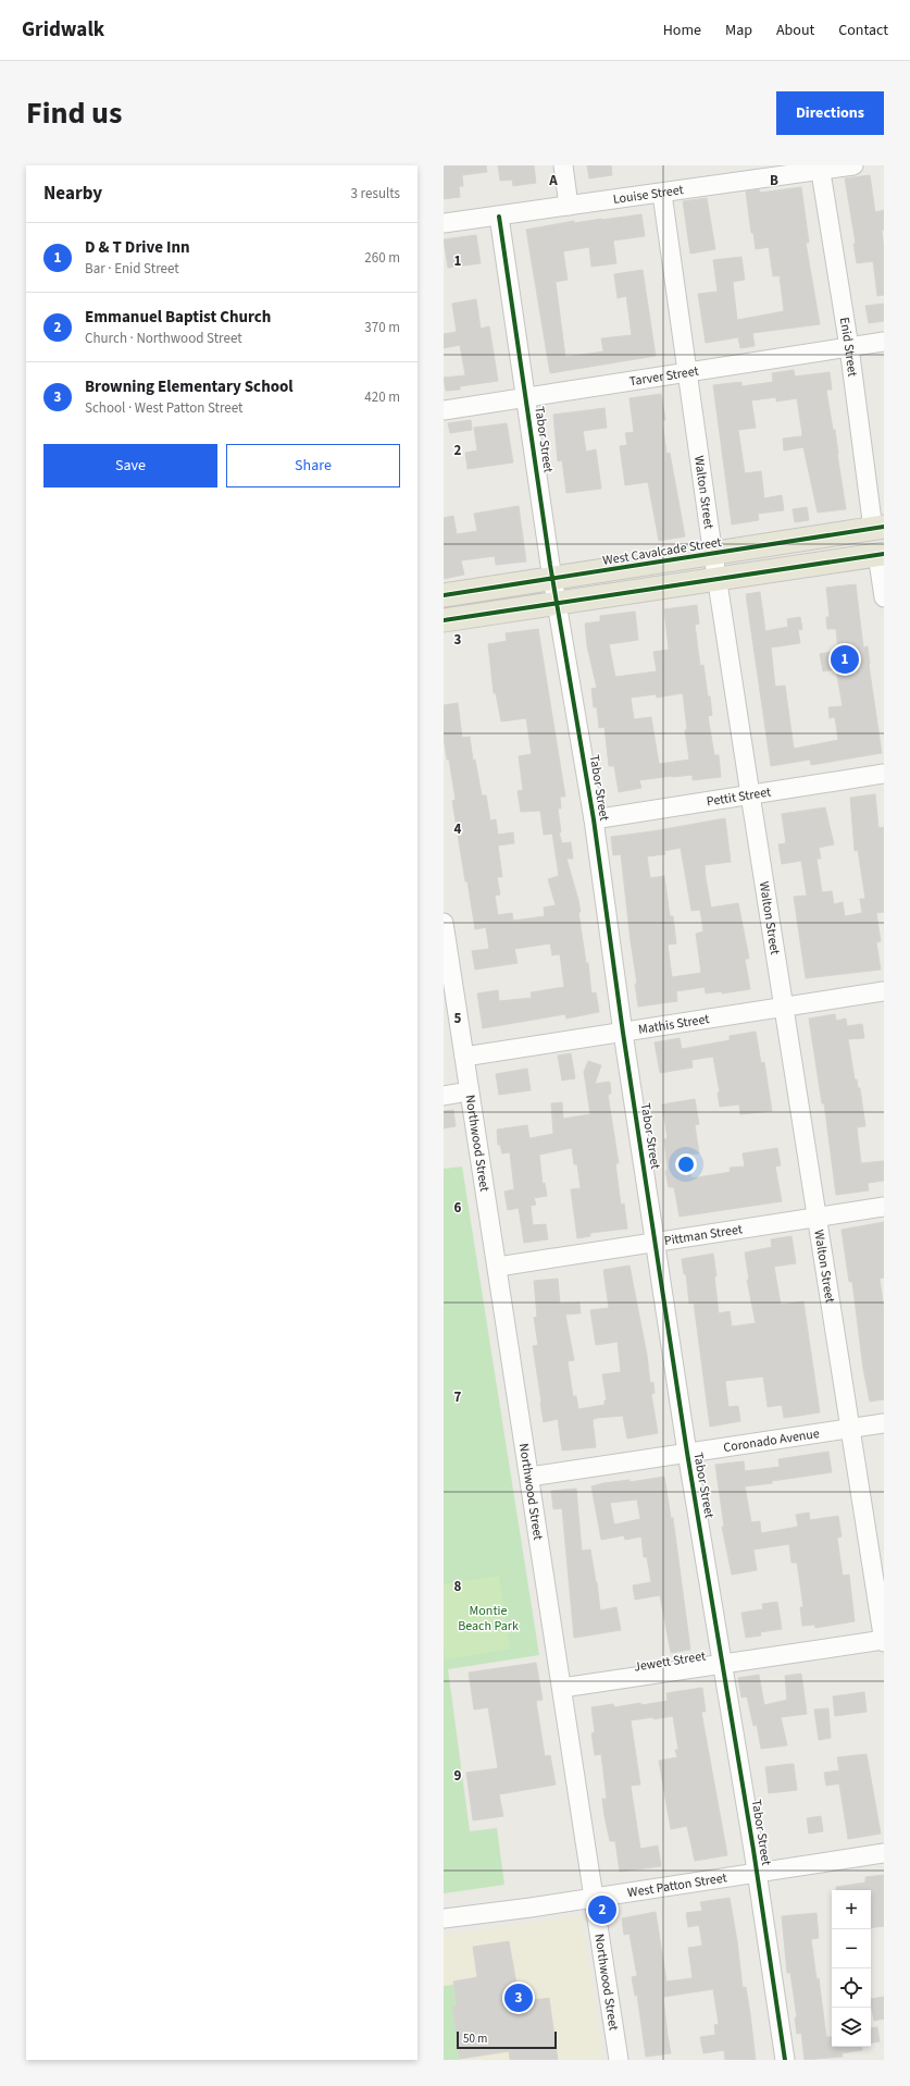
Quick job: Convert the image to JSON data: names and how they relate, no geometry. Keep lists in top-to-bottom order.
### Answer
{
  "streets": {
    "main road": ["West Cavalcade Street"],
    "street": [
      "Louise Street",
      "Enid Street",
      "Tarver Street",
      "Tabor Street",
      "Walton Street",
      "Pettit Street",
      "Mathis Street",
      "Northwood Street",
      "Pittman Street",
      "Coronado Avenue",
      "Jewett Street",
      "West Patton Street"
    ]
  },
  "crossings": [
    ["Louise Street", "Enid Street"],
    ["Louise Street", "Tabor Street"],
    ["Louise Street", "Walton Street"],
    ["Enid Street", "Tarver Street"],
    ["Enid Street", "West Cavalcade Street"],
    ["Tarver Street", "Tabor Street"],
    ["Tarver Street", "Walton Street"],
    ["Tabor Street", "West Cavalcade Street"],
    ["Tabor Street", "Pettit Street"],
    ["Tabor Street", "Mathis Street"],
    ["Tabor Street", "Pittman Street"],
    ["Tabor Street", "Coronado Avenue"],
    ["Tabor Street", "Jewett Street"],
    ["Tabor Street", "West Patton Street"],
    ["Walton Street", "West Cavalcade Street"],
    ["Walton Street", "Pettit Street"],
    ["Walton Street", "Mathis Street"],
    ["Walton Street", "Pittman Street"],
    ["Walton Street", "Coronado Avenue"],
    ["Walton Street", "Jewett Street"],
    ["Mathis Street", "Northwood Street"],
    ["Northwood Street", "Pittman Street"],
    ["Northwood Street", "Coronado Avenue"],
    ["Northwood Street", "Jewett Street"],
    ["Northwood Street", "West Patton Street"]
  ],
  "parks": ["Montie Beach Park"],
  "scale_bar": "50 m",
  "page": {
    "header": "Gridwalk",
    "nav": [
      "Home",
      "Map",
      "About",
      "Contact"
    ],
    "title": "Find us",
    "buttons": [
      "Directions",
      ["Save", "Share"]
    ],
    "heading": ["Nearby", "3 results"],
    "list": [
      {
        "mark": "1",
        "name": "D & T Drive Inn",
        "note": "Bar · Enid Street",
        "value": "260 m"
      },
      {
        "mark": "2",
        "name": "Emmanuel Baptist Church",
        "note": "Church · Northwood Street",
        "value": "370 m"
      },
      {
        "mark": "3",
        "name": "Browning Elementary School",
        "note": "School · West Patton Street",
        "value": "420 m"
      }
    ],
    "pins": ["1", "2", "3"],
    "map_buttons": ["+", "−"],
    "scale": "50 m"
  },
  "grid": {
    "columns": ["A", "B"],
    "rows": [
      "1",
      "2",
      "3",
      "4",
      "5",
      "6",
      "7",
      "8",
      "9"
    ]
  }
}
